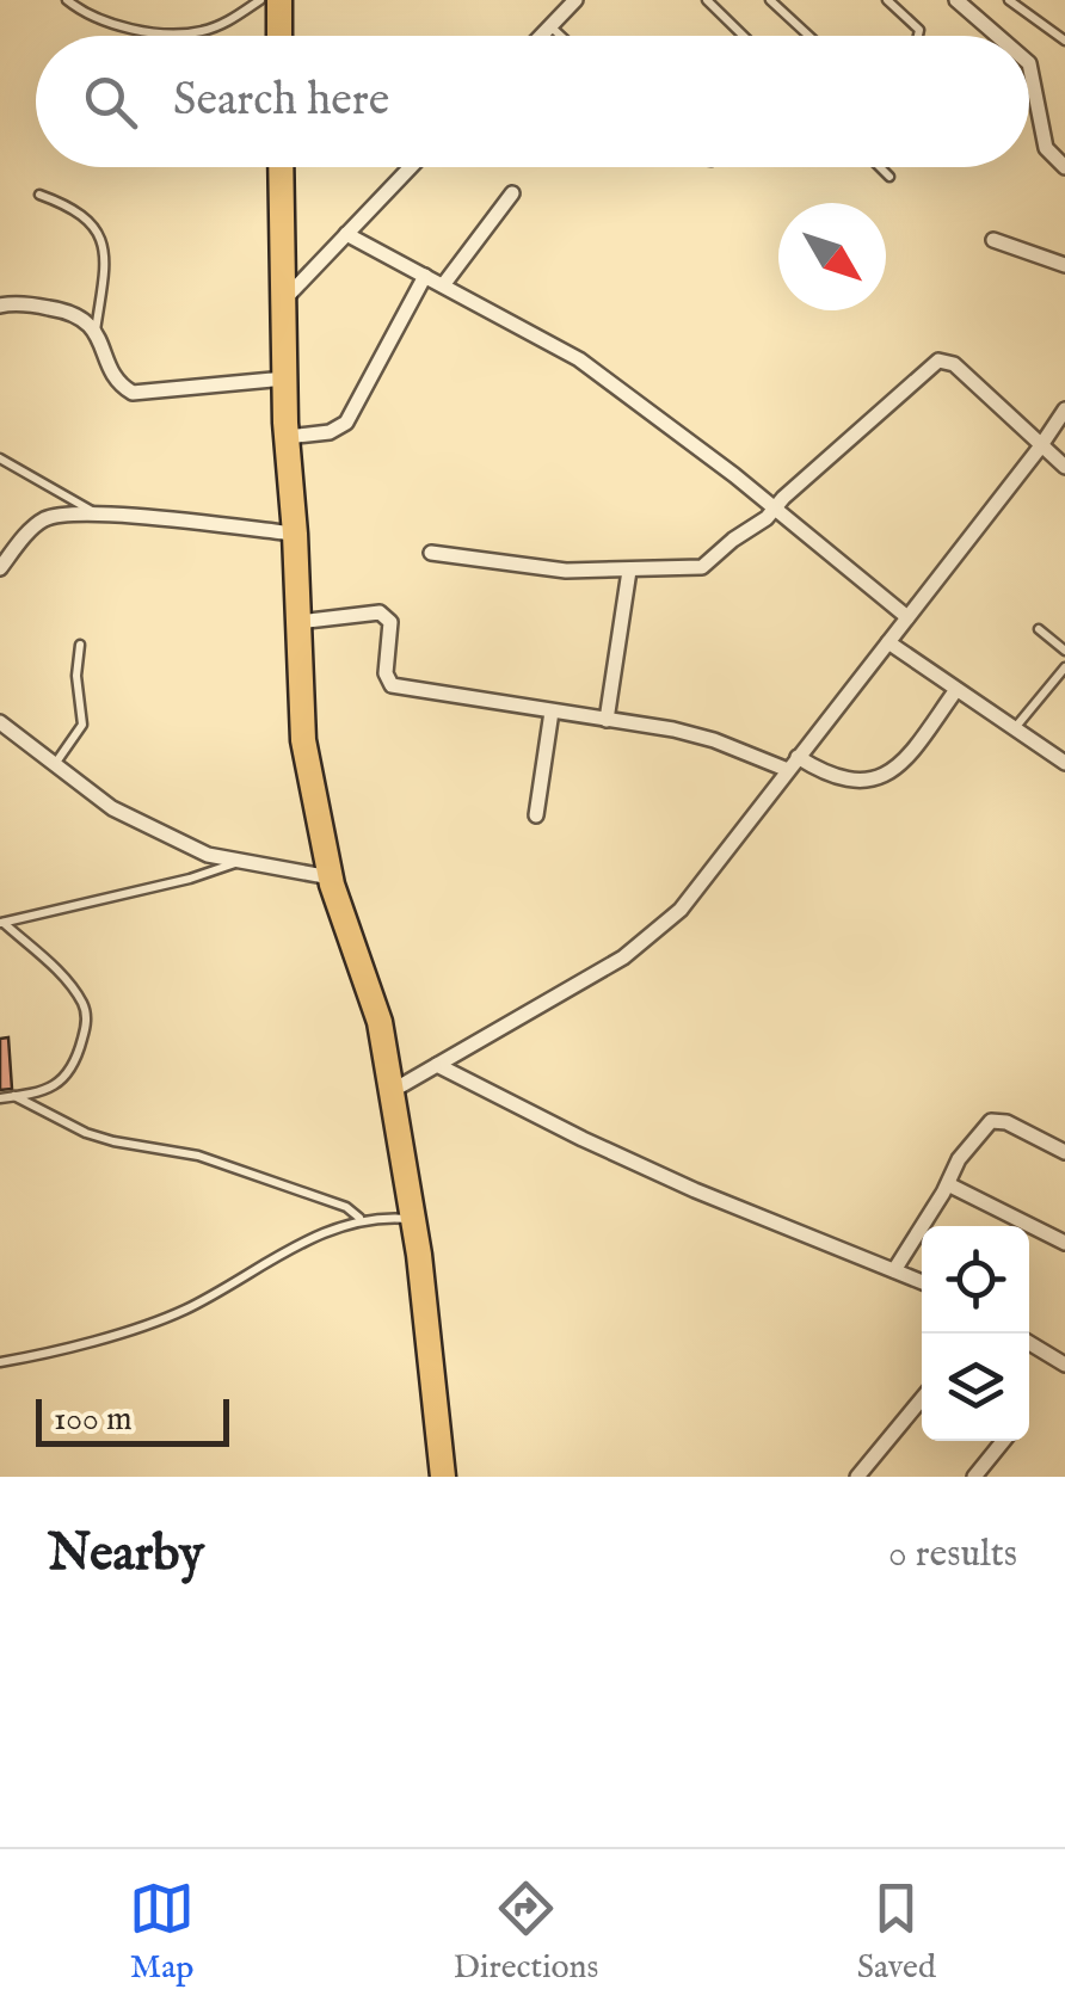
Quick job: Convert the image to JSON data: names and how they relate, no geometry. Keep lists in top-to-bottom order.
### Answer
{
  "scale_bar": "100 m",
  "north": "bottom right",
  "page": {
    "search": "Search here",
    "scale": "100 m",
    "heading": ["Nearby", "0 results"],
    "nav": ["Map", "Directions", "Saved"]
  }
}
